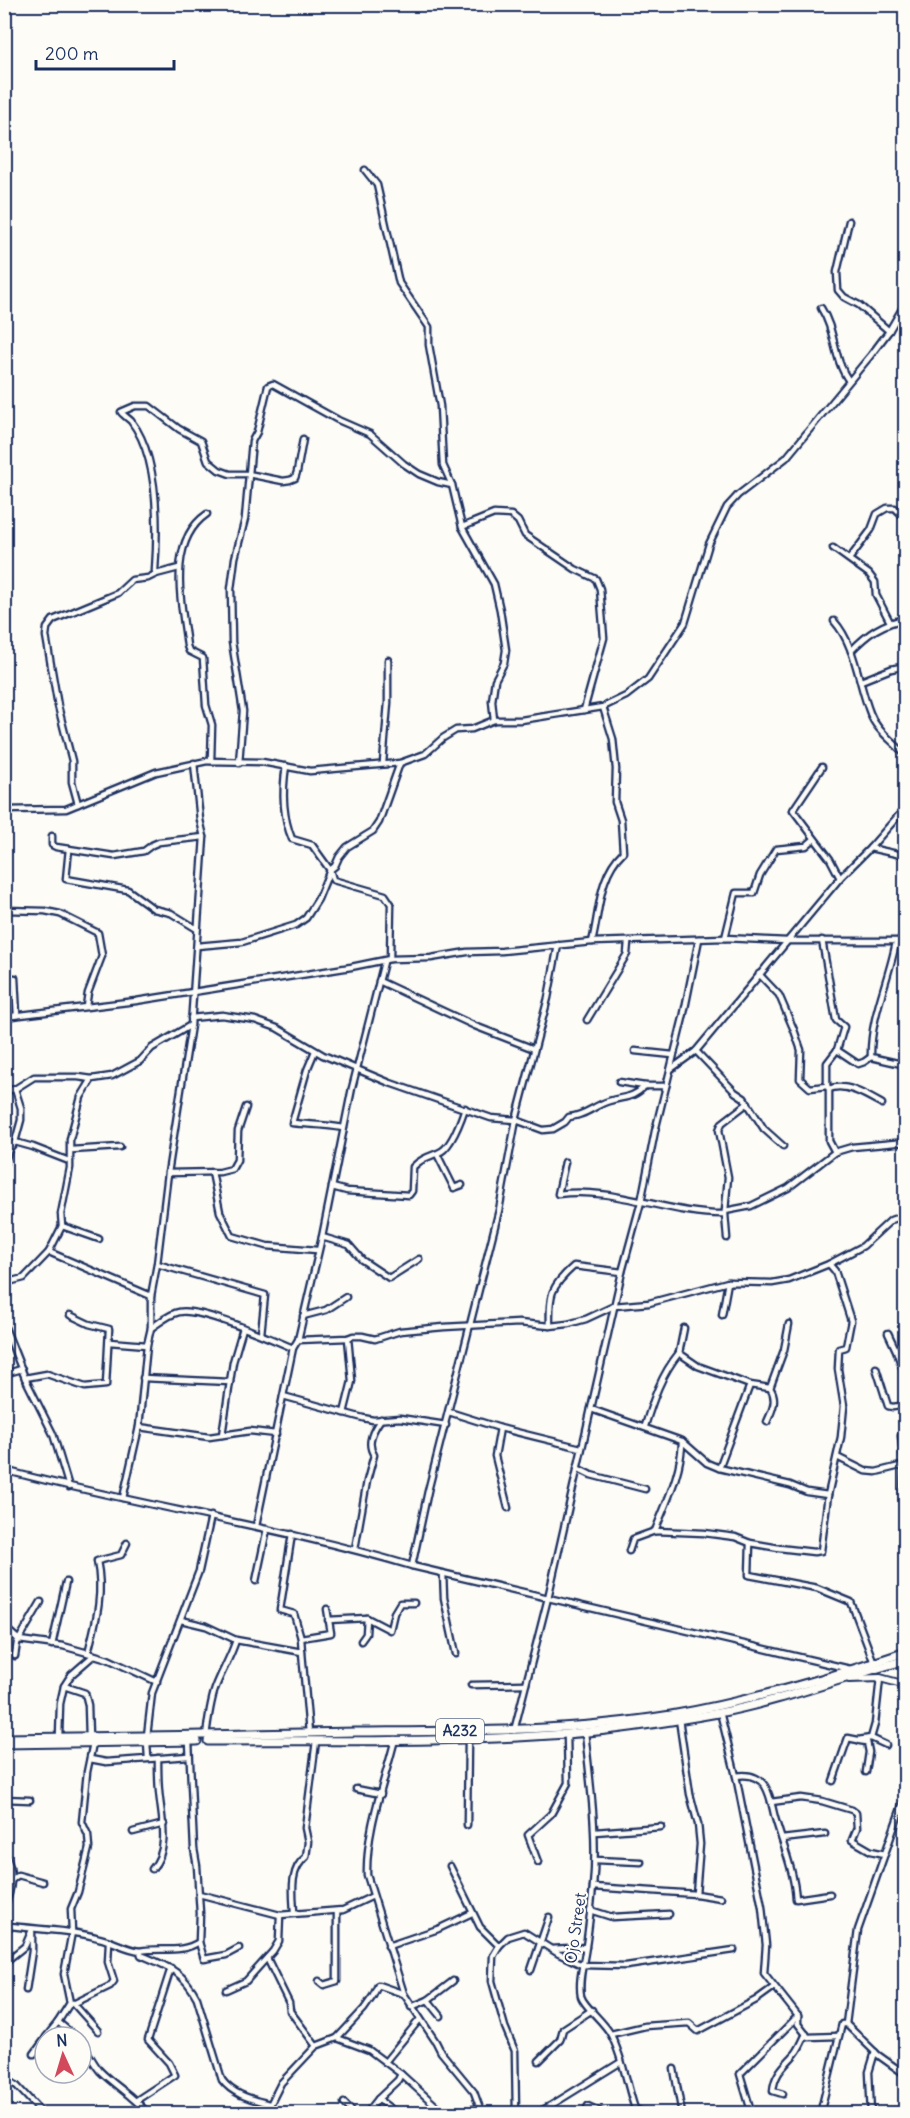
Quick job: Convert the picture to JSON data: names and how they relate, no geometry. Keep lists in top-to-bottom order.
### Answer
{
  "streets": {
    "highway": ["A232"],
    "street": ["Ojo Street"]
  },
  "crossings": [
    ["A232", "Ojo Street"]
  ],
  "scale_bar": "200 m",
  "north": "top"
}
